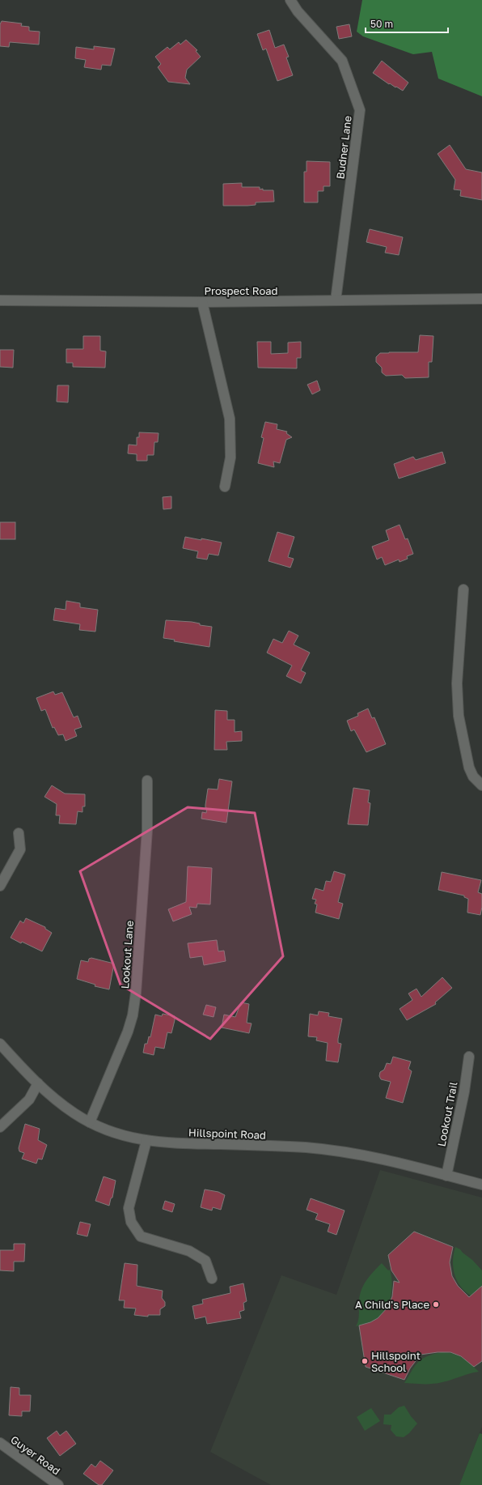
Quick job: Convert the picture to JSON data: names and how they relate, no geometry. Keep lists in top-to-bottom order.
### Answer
{
  "streets": {
    "street": [
      "Budner Lane",
      "Prospect Road",
      "Lookout Lane",
      "Lookout Trail",
      "Hillspoint Road",
      "Guyer Road"
    ]
  },
  "crossings": [
    ["Budner Lane", "Prospect Road"],
    ["Lookout Lane", "Hillspoint Road"],
    ["Lookout Trail", "Hillspoint Road"]
  ],
  "places": ["A Child's Place", "Hillspoint School"],
  "scale_bar": "50 m"
}
